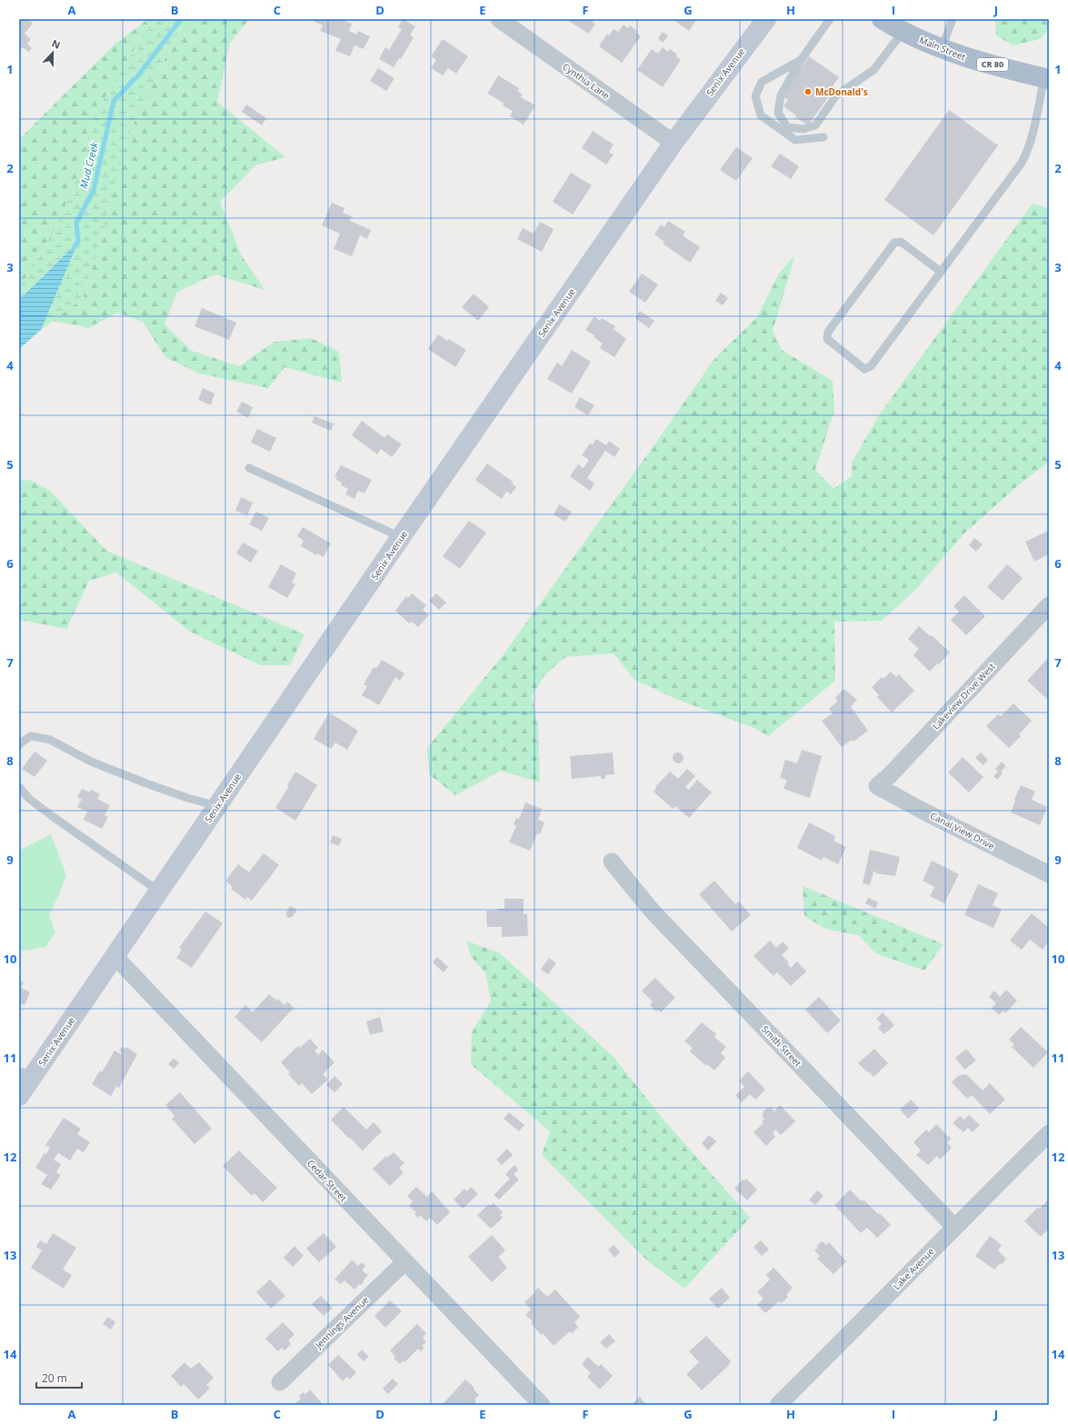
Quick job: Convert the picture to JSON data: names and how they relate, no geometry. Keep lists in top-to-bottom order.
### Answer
{
  "streets": {
    "main road": ["Main Street", "CR 80"],
    "street": [
      "Senix Avenue",
      "Cynthia Lane",
      "Lakeview Drive West",
      "Canal View Drive",
      "Smith Street",
      "Cedar Street",
      "Lake Avenue",
      "Jennings Avenue"
    ]
  },
  "crossings": [
    ["Senix Avenue", "Cynthia Lane"],
    ["Senix Avenue", "Cedar Street"],
    ["Lakeview Drive West", "Canal View Drive"],
    ["Smith Street", "Lake Avenue"],
    ["Cedar Street", "Jennings Avenue"]
  ],
  "water": ["Mud Creek"],
  "places": ["McDonald's"],
  "scale_bar": "20 m",
  "north": "top",
  "grid": {
    "columns": [
      "A",
      "B",
      "C",
      "D",
      "E",
      "F",
      "G",
      "H",
      "I",
      "J"
    ],
    "rows": [
      "1",
      "2",
      "3",
      "4",
      "5",
      "6",
      "7",
      "8",
      "9",
      "10",
      "11",
      "12",
      "13",
      "14"
    ]
  }
}
